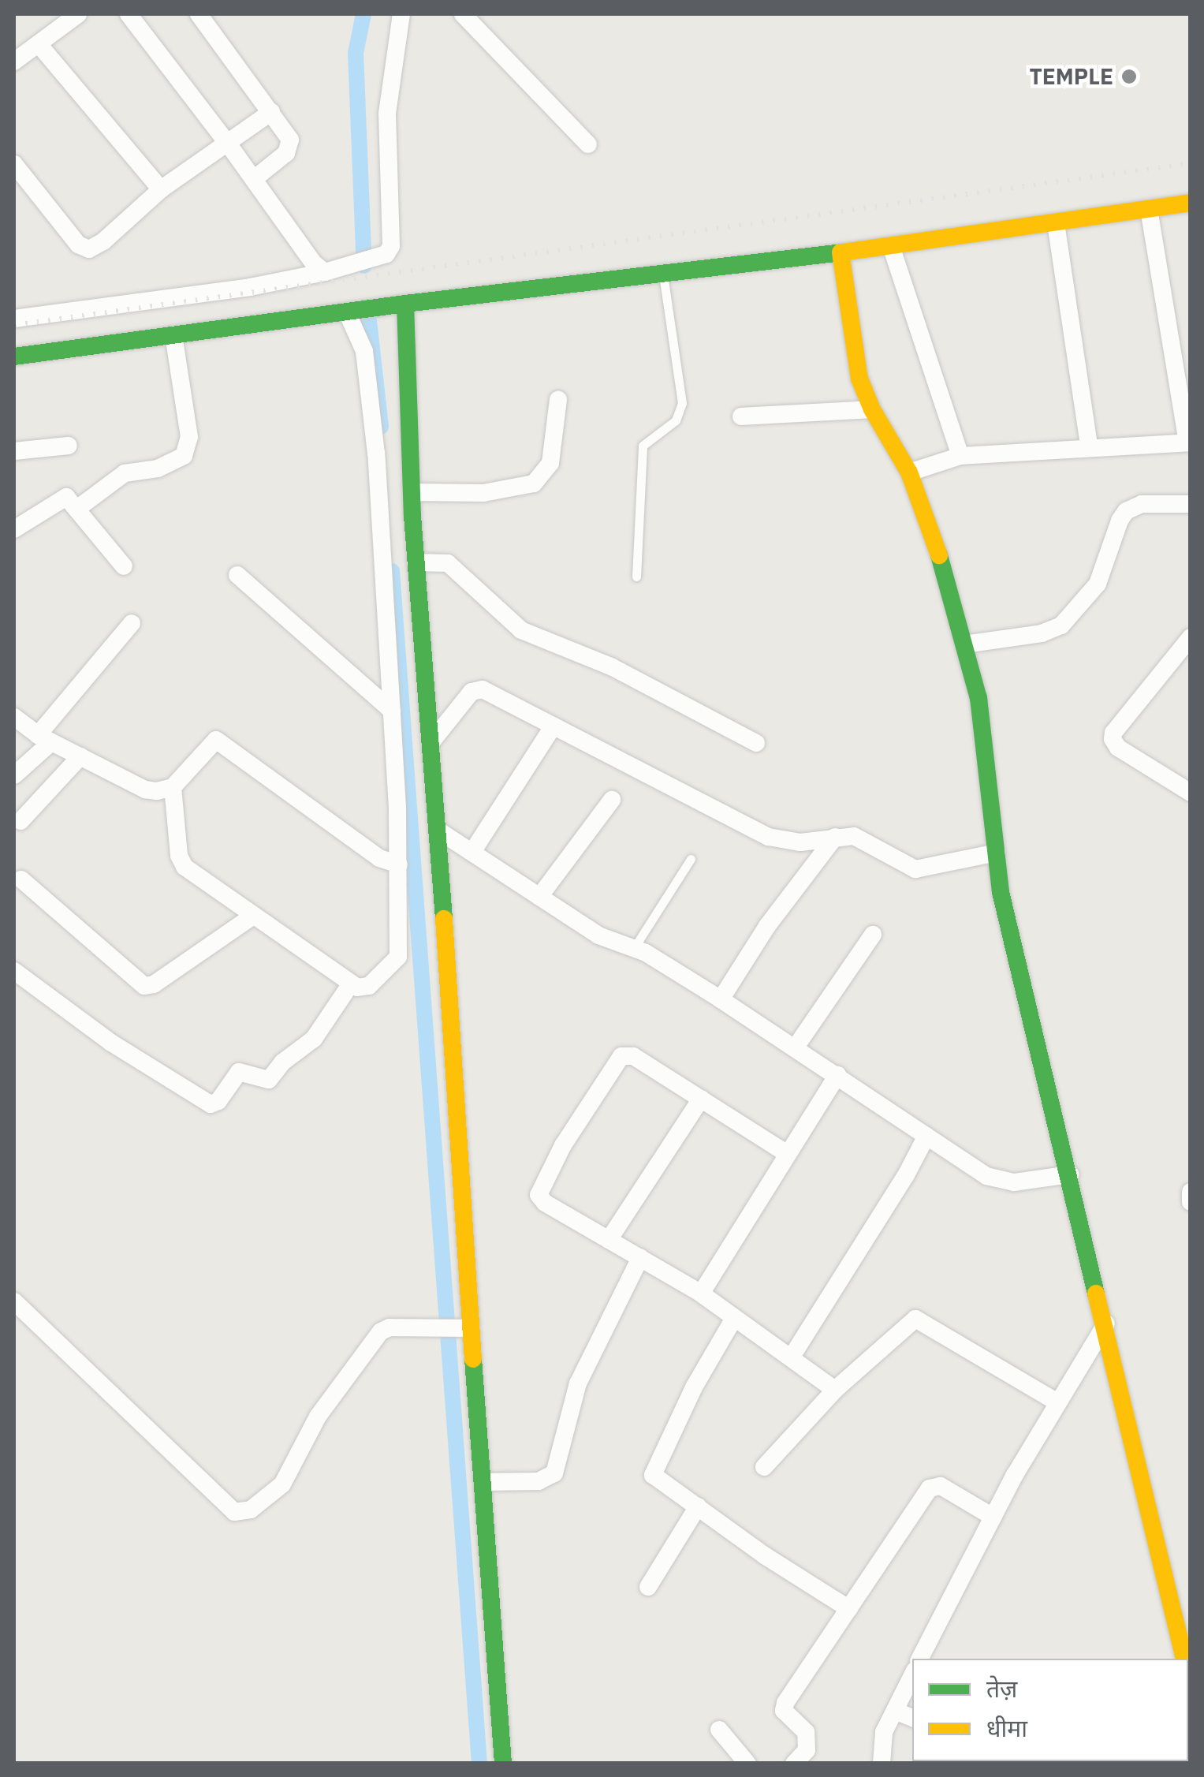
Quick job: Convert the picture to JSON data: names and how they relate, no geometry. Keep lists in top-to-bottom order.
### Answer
{
  "places": ["TEMPLE"],
  "legend": ["तेज़", "धीमा"]
}
